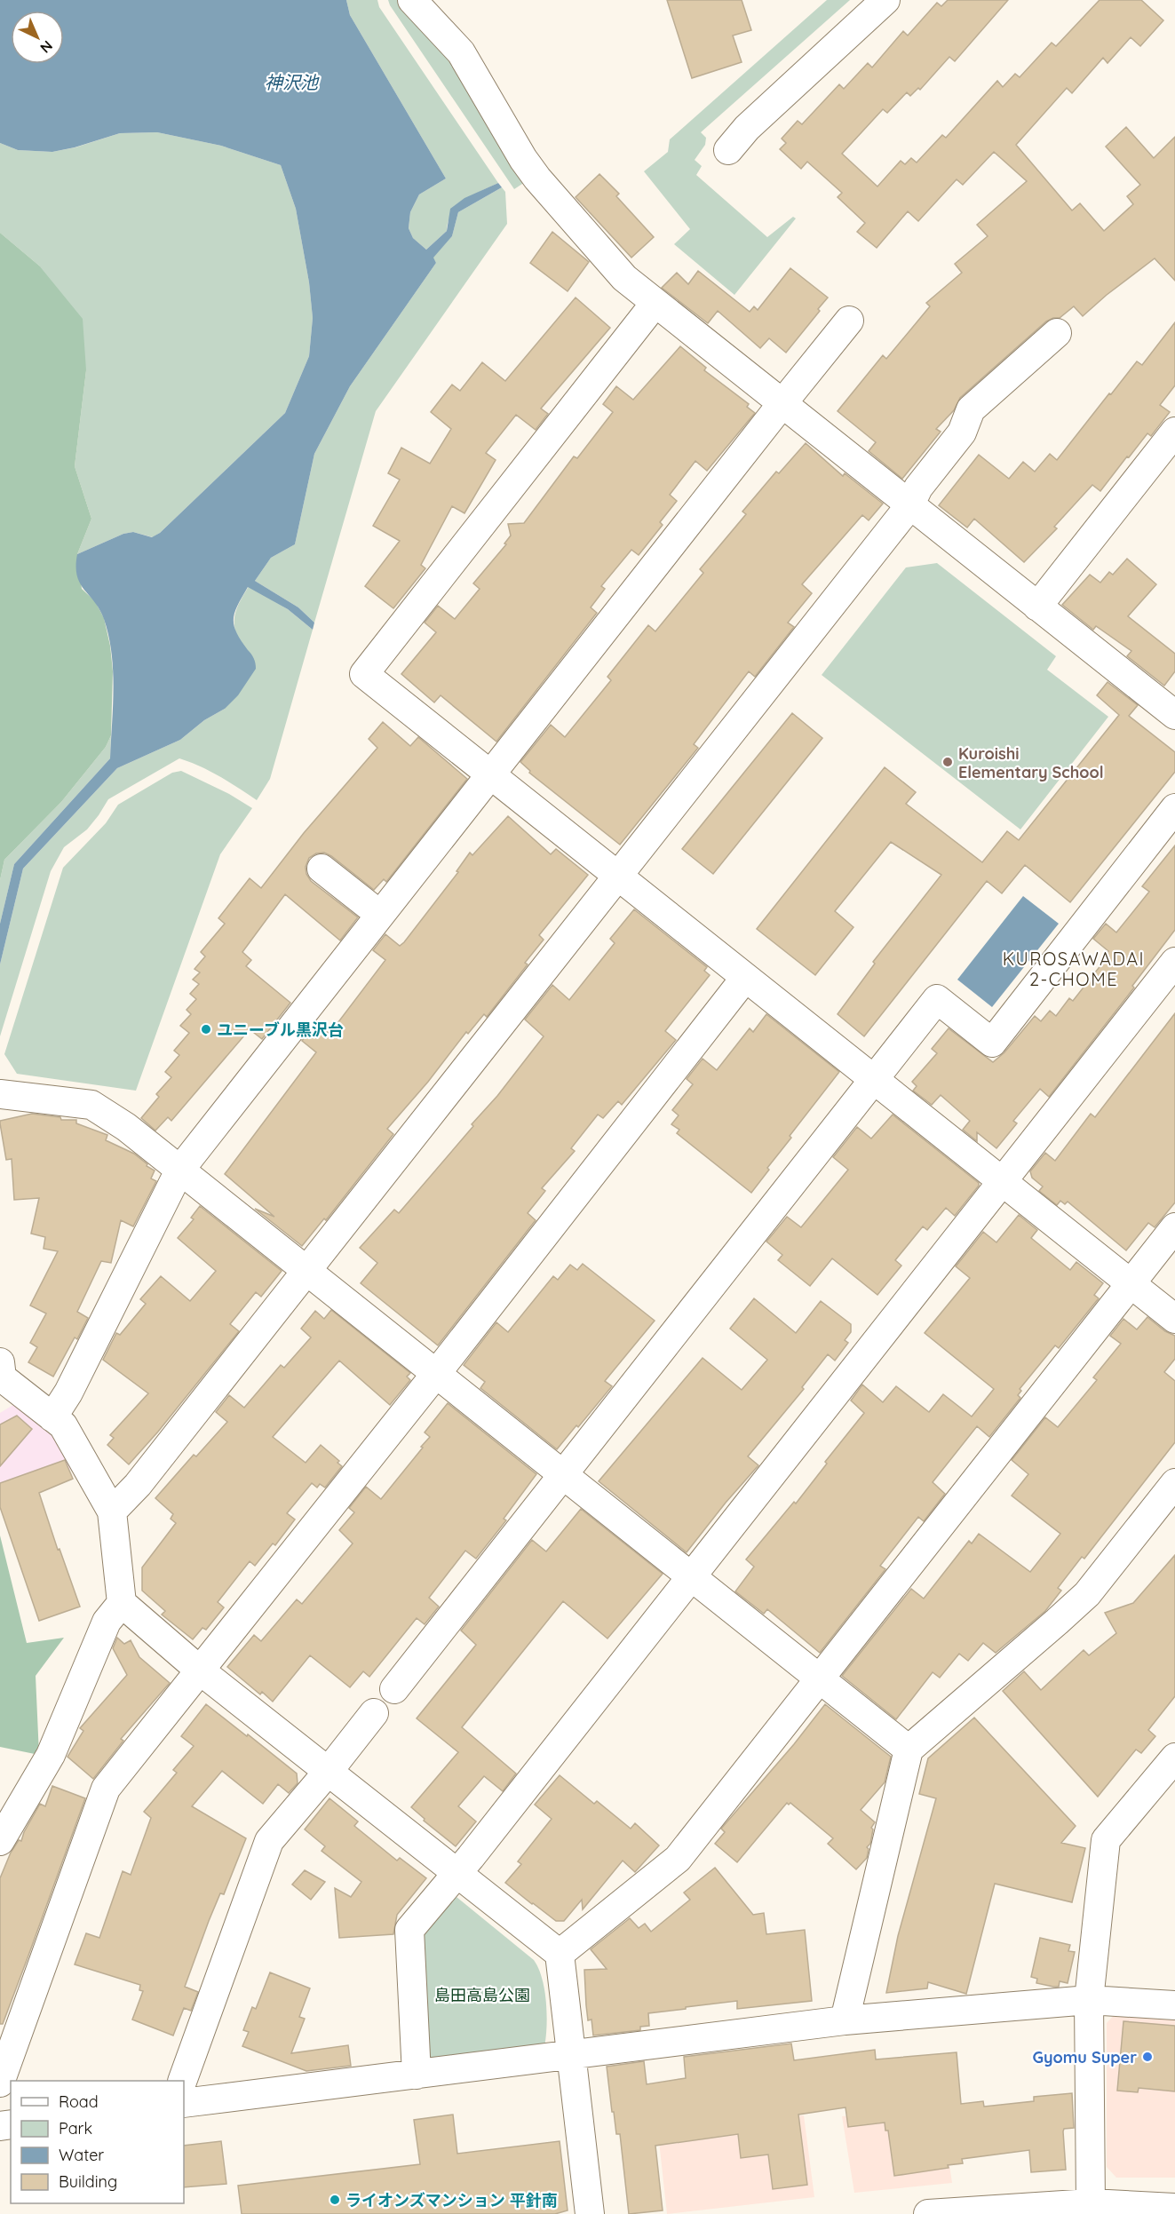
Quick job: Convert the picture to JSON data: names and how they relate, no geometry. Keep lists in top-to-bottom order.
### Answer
{
  "districts": ["KUROSAWADAI 2-CHOME"],
  "water": ["神沢池"],
  "parks": ["島田高島公園"],
  "places": [
    "Kuroishi Elementary School",
    "ユニーブル黒沢台",
    "Gyomu Super",
    "ライオンズマンション 平針南"
  ],
  "legend": [
    "Road",
    "Park",
    "Water",
    "Building"
  ],
  "north": "bottom right"
}
